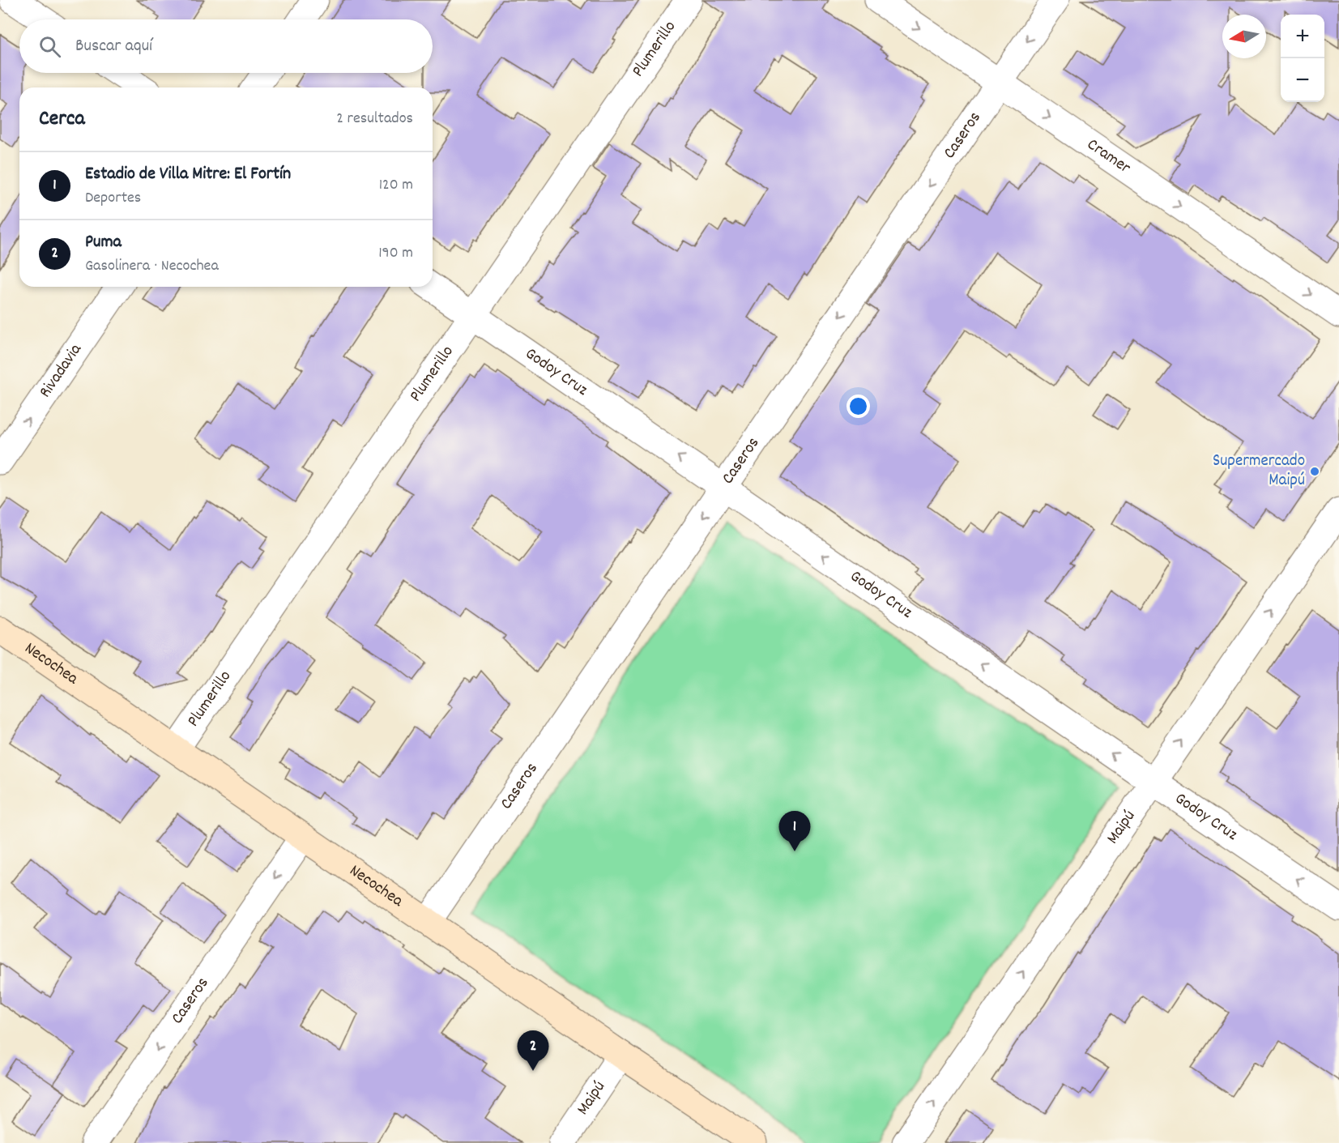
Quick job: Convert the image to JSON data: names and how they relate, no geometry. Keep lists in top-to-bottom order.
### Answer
{
  "streets": {
    "main road": ["Necochea"],
    "street": [
      "Plumerillo",
      "Caseros",
      "Cramer",
      "Rivadavia",
      "Godoy Cruz",
      "Maipú"
    ]
  },
  "crossings": [
    ["Plumerillo", "Godoy Cruz"],
    ["Plumerillo", "Necochea"],
    ["Caseros", "Cramer"],
    ["Caseros", "Godoy Cruz"],
    ["Caseros", "Necochea"],
    ["Godoy Cruz", "Maipú"],
    ["Necochea", "Maipú"]
  ],
  "one_way": [
    "Caseros",
    "Cramer",
    "Rivadavia",
    "Godoy Cruz",
    "Maipú"
  ],
  "places": ["Supermercado Maipú"],
  "north": "left",
  "page": {
    "map_buttons": ["+", "−"],
    "search": "Buscar aquí",
    "heading": ["Cerca", "2 resultados"],
    "list": [
      {
        "mark": "1",
        "name": "Estadio de Villa Mitre: El Fortín",
        "note": "Deportes",
        "value": "120 m"
      },
      {
        "mark": "2",
        "name": "Puma",
        "note": "Gasolinera · Necochea",
        "value": "190 m"
      }
    ],
    "pins": ["1", "2"]
  }
}
